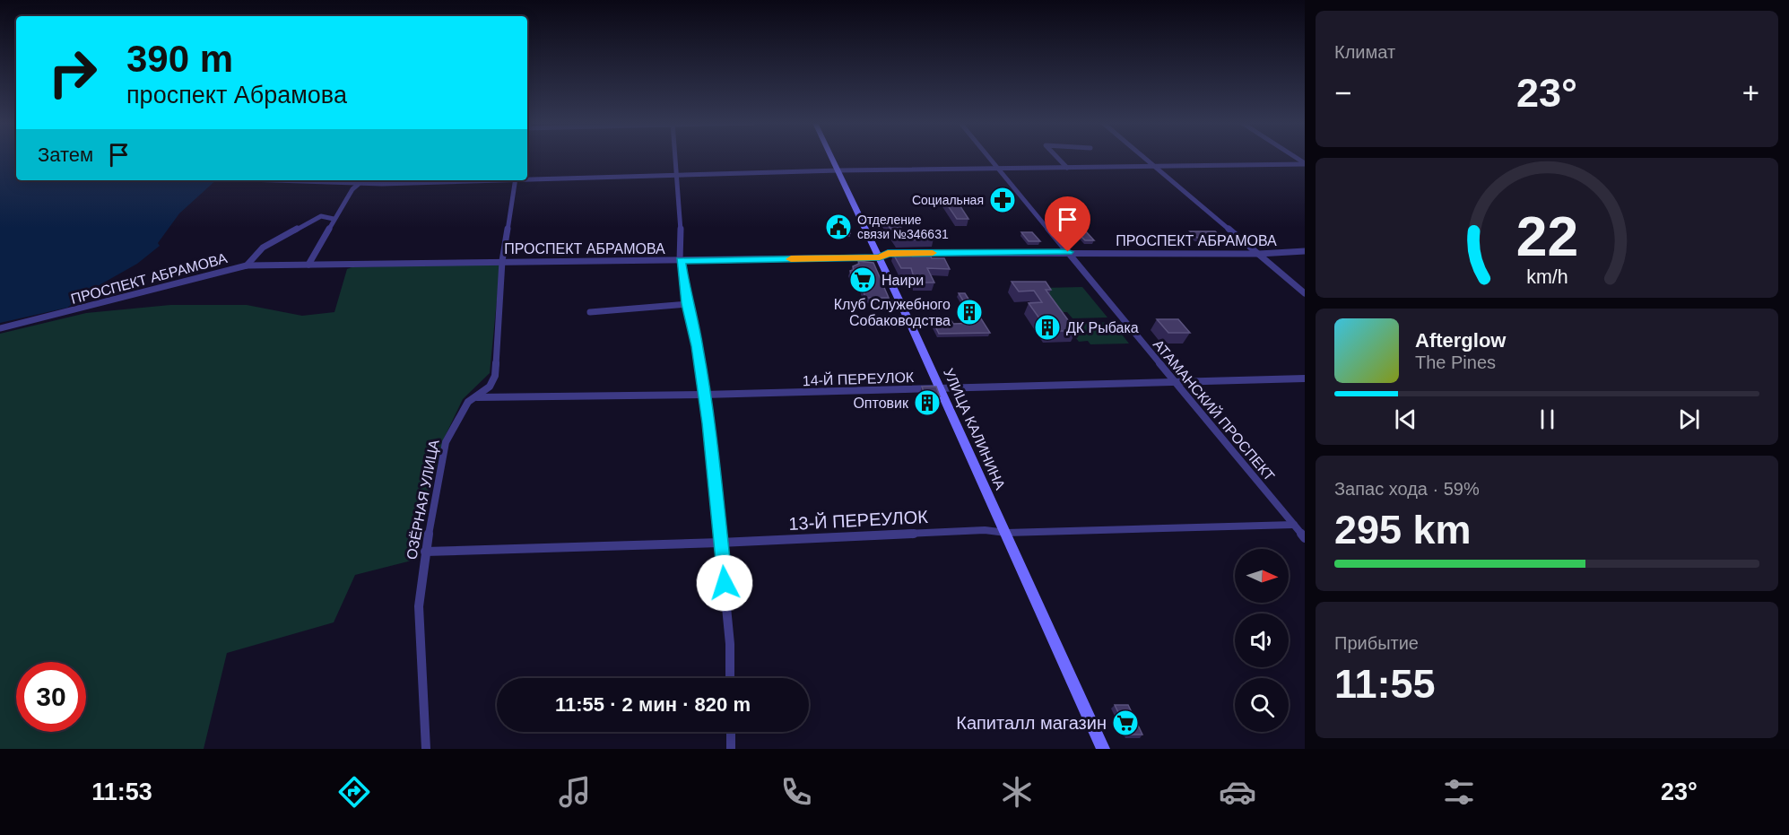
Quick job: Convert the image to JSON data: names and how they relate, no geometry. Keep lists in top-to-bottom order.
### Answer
{
  "streets": {
    "main road": ["УЛИЦА КАЛИНИНА"],
    "street": [
      "ПРОСПЕКТ АБРАМОВА",
      "14-Й ПЕРЕУЛОК",
      "АТАМАНСКИЙ ПРОСПЕКТ",
      "ОЗЁРНАЯ УЛИЦА",
      "13-Й ПЕРЕУЛОК"
    ]
  },
  "crossings": [
    ["ПРОСПЕКТ АБРАМОВА", "АТАМАНСКИЙ ПРОСПЕКТ"],
    ["ПРОСПЕКТ АБРАМОВА", "УЛИЦА КАЛИНИНА"],
    ["ПРОСПЕКТ АБРАМОВА", "ОЗЁРНАЯ УЛИЦА"],
    ["14-Й ПЕРЕУЛОК", "АТАМАНСКИЙ ПРОСПЕКТ"],
    ["14-Й ПЕРЕУЛОК", "УЛИЦА КАЛИНИНА"],
    ["14-Й ПЕРЕУЛОК", "ОЗЁРНАЯ УЛИЦА"],
    ["АТАМАНСКИЙ ПРОСПЕКТ", "13-Й ПЕРЕУЛОК"],
    ["УЛИЦА КАЛИНИНА", "13-Й ПЕРЕУЛОК"],
    ["ОЗЁРНАЯ УЛИЦА", "13-Й ПЕРЕУЛОК"]
  ],
  "places": {
    "pharmacy": ["Социальная"],
    "public building": ["Отделение связи №346631"],
    "supermarket": ["Наири", "Капиталл магазин"],
    "building": ["Клуб Служебного Собаководства", "ДК Рыбака", "Оптовик"]
  },
  "north": "right",
  "page": {
    "tile": [
      "Климат",
      ["Запас хода · 59%", "295 km"],
      ["Прибытие", "11:55"]
    ],
    "turn": ["390 m", "проспект Абрамова"],
    "heat": ["−", "23°", "+"],
    "then": "Затем",
    "song": ["Afterglow", "The Pines"],
    "limit": "30",
    "trip": "11:55 · 2 мин · 820 m",
    "tabs": ["11:53", "23°"],
    "gauge": ["22", "km/h"]
  }
}
